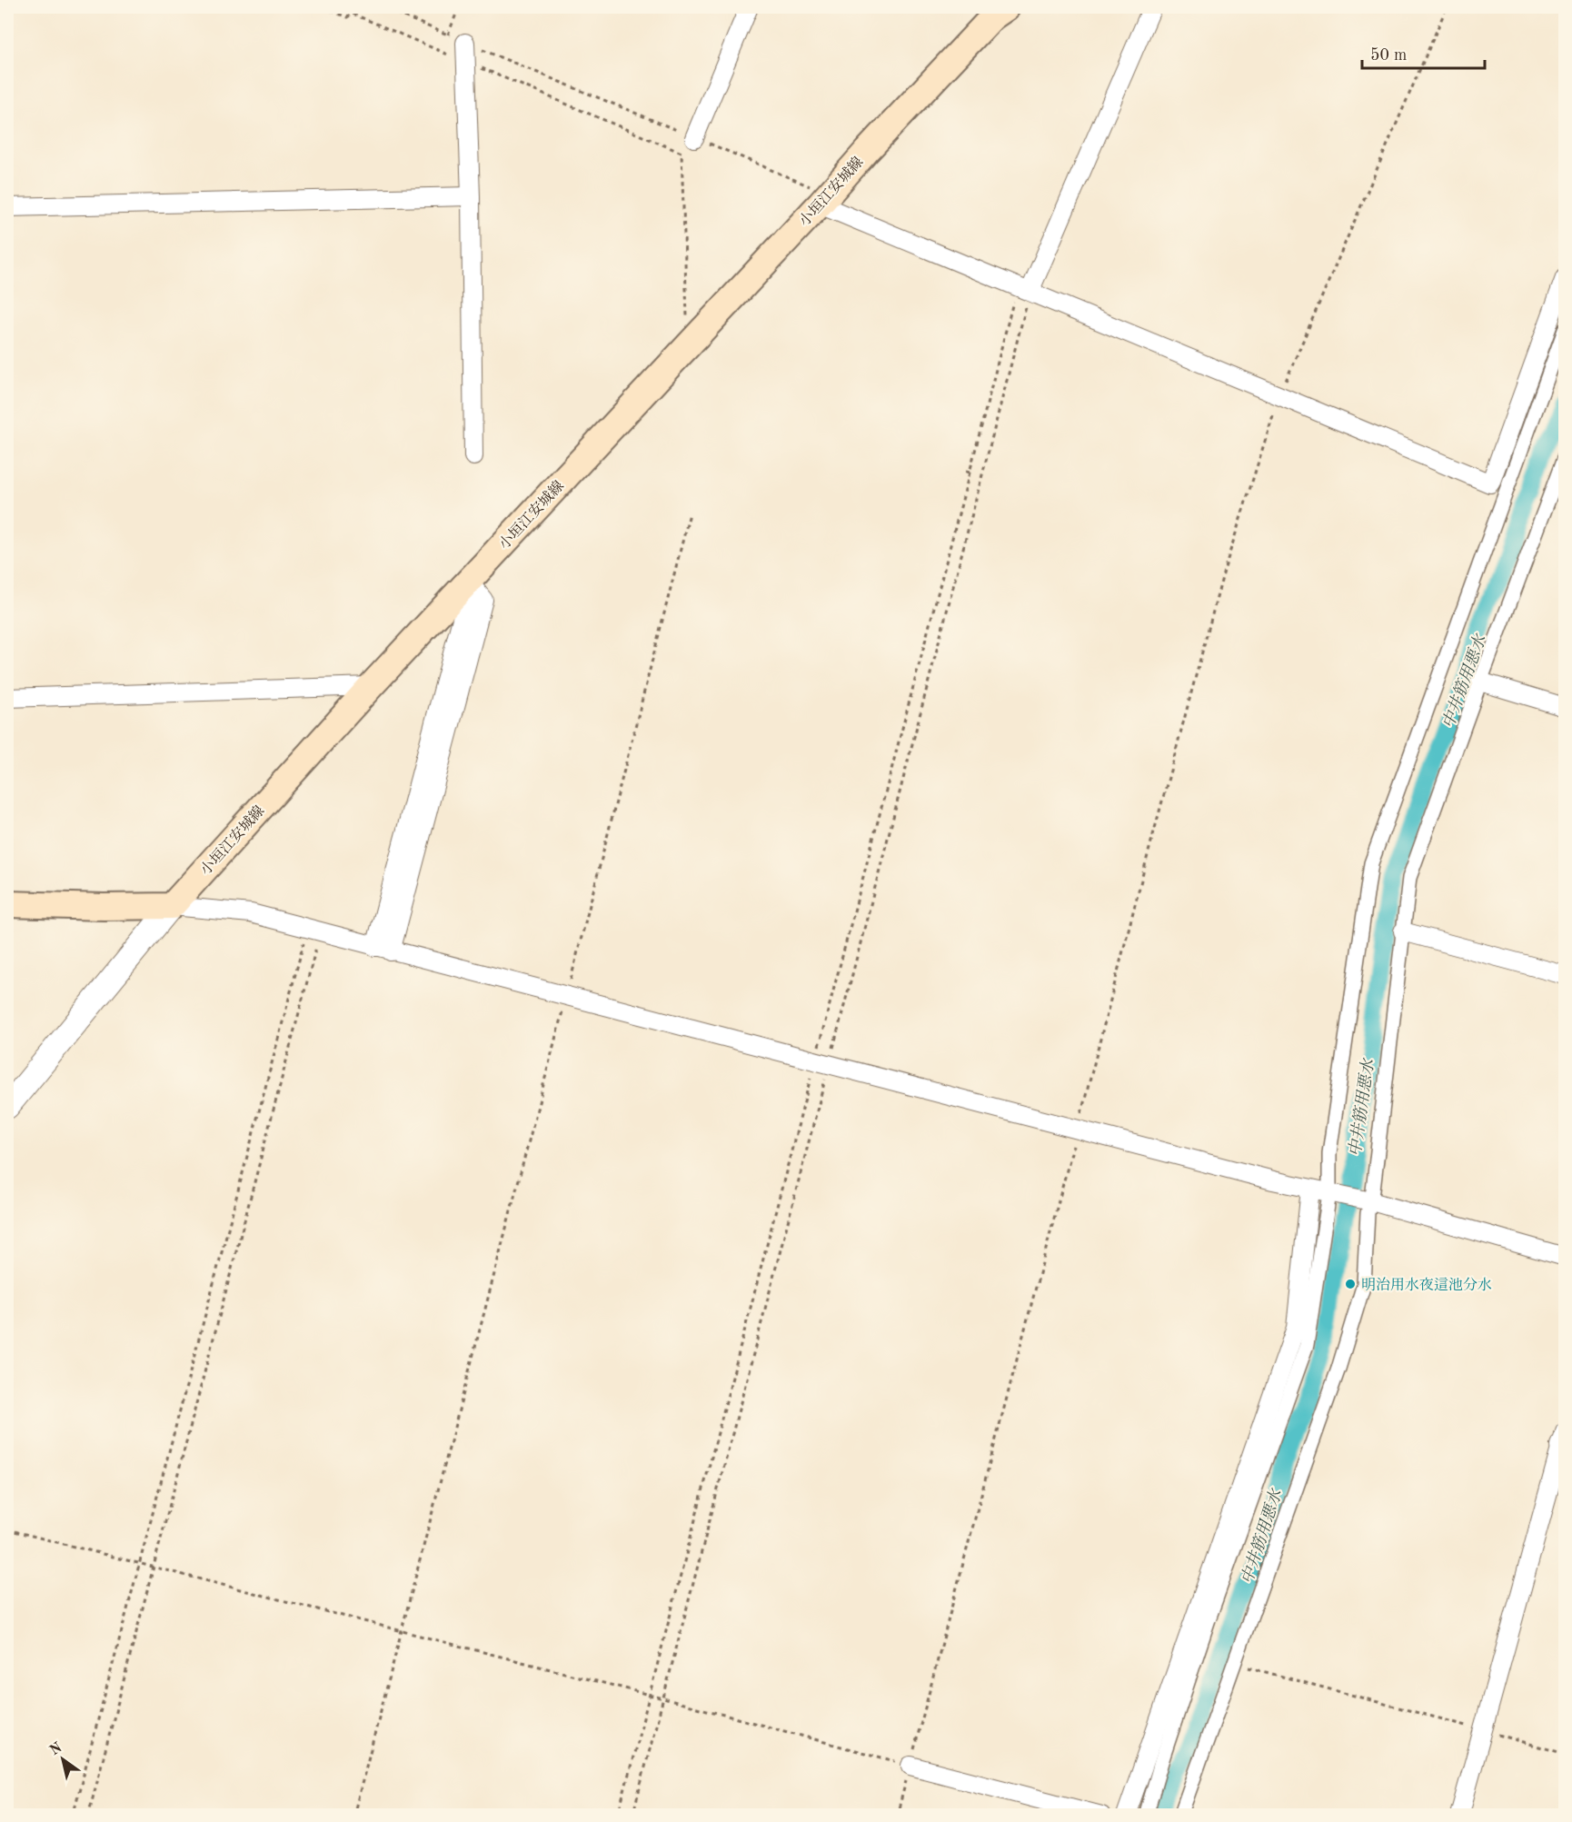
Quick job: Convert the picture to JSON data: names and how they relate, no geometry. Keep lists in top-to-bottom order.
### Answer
{
  "streets": {
    "main road": ["小垣江安城線"]
  },
  "water": ["中井筋用悪水"],
  "places": ["明治用水夜這池分水"],
  "scale_bar": "50 m",
  "north": "top left"
}
